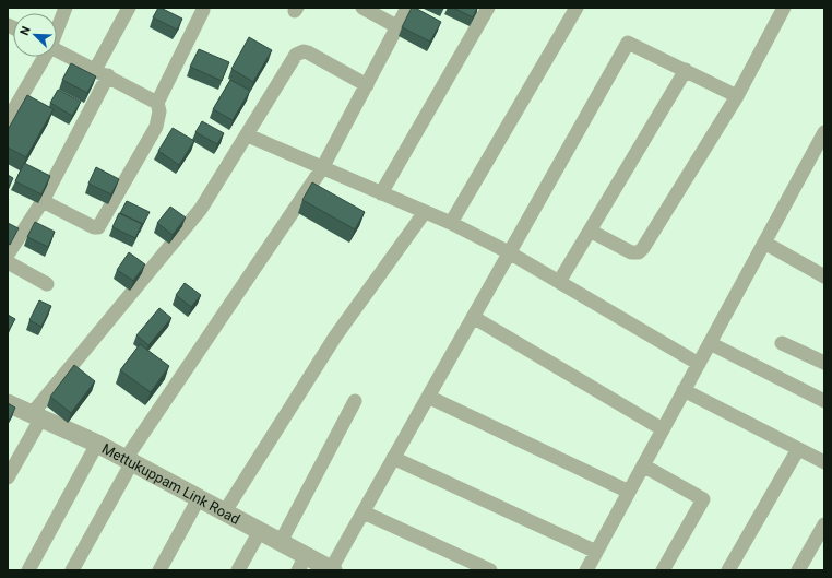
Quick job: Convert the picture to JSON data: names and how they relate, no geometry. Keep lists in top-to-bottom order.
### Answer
{
  "streets": {
    "street": ["Mettukuppam Link Road"]
  },
  "north": "top left"
}
